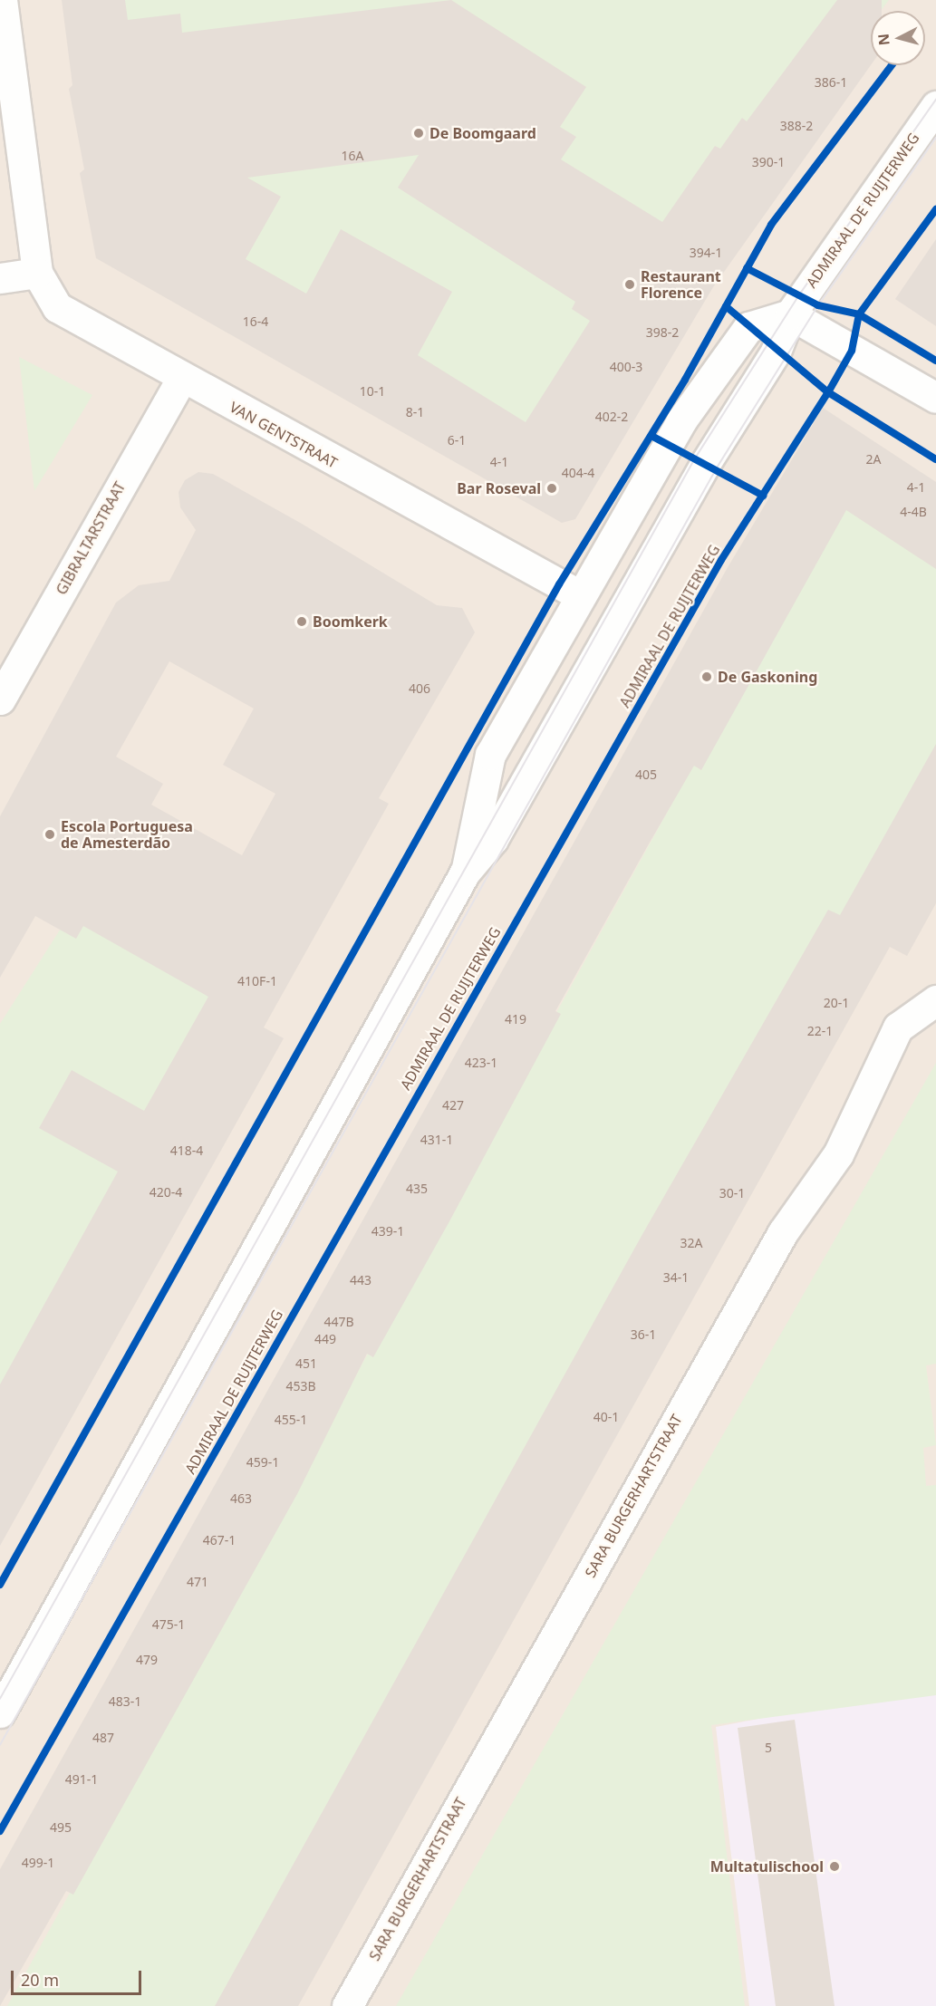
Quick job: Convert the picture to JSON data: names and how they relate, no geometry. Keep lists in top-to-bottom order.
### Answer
{
  "streets": {
    "street": [
      "ADMIRAAL DE RUIJTERWEG",
      "VAN GENTSTRAAT",
      "GIBRALTARSTRAAT",
      "SARA BURGERHARTSTRAAT"
    ]
  },
  "crossings": [
    ["ADMIRAAL DE RUIJTERWEG", "VAN GENTSTRAAT"],
    ["VAN GENTSTRAAT", "GIBRALTARSTRAAT"]
  ],
  "places": [
    "De Boomgaard",
    "Restaurant Florence",
    "Bar Roseval",
    "Boomkerk",
    "De Gaskoning",
    "Escola Portuguesa de Amesterdão",
    "Multatulischool"
  ],
  "house_numbers": [
    "386-1",
    "388-2",
    "16A",
    "390-1",
    "394-1",
    "16-4",
    "398-2",
    "400-3",
    "10-1",
    "8-1",
    "402-2",
    "6-1",
    "2A",
    "4-1",
    "404-4",
    "4-1",
    "4-4B",
    "406",
    "405",
    "410F-1",
    "20-1",
    "419",
    "22-1",
    "423-1",
    "427",
    "431-1",
    "418-4",
    "435",
    "420-4",
    "30-1",
    "439-1",
    "32A",
    "34-1",
    "443",
    "447B",
    "36-1",
    "449",
    "451",
    "453B",
    "40-1",
    "455-1",
    "459-1",
    "463",
    "467-1",
    "471",
    "475-1",
    "479",
    "483-1",
    "487",
    "5",
    "491-1",
    "495",
    "499-1"
  ],
  "scale_bar": "20 m",
  "north": "left"
}
